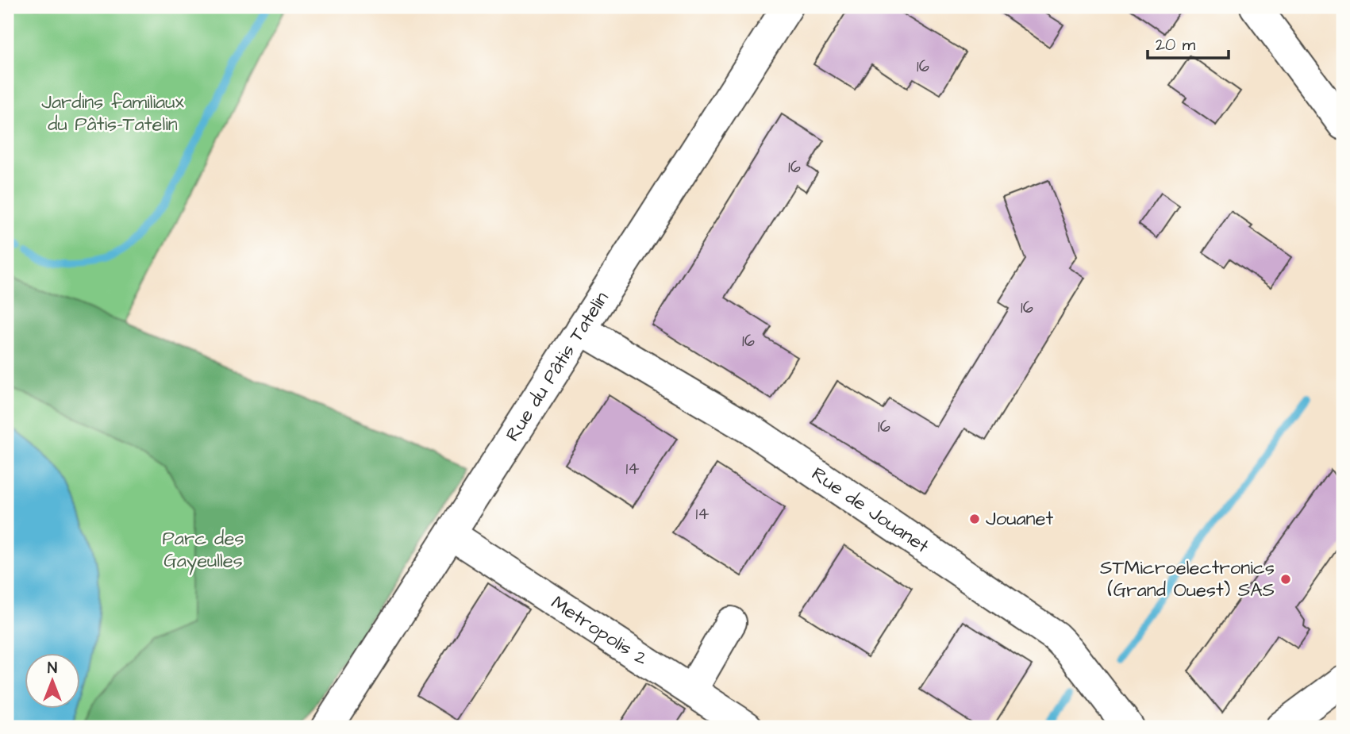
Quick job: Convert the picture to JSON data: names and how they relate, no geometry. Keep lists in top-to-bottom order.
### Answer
{
  "streets": {
    "street": ["Rue du Pâtis Tatelin", "Rue de Jouanet", "Metropolis 2"]
  },
  "crossings": [
    ["Rue du Pâtis Tatelin", "Rue de Jouanet"],
    ["Rue du Pâtis Tatelin", "Metropolis 2"]
  ],
  "parks": ["Jardins familiaux du Pâtis-Tatelin", "Parc des Gayeulles"],
  "places": ["Jouanet", "STMicroelectronics (Grand Ouest) SAS"],
  "house_numbers": [
    "16",
    "16",
    "16",
    "16",
    "16",
    "14",
    "14"
  ],
  "scale_bar": "20 m",
  "north": "top"
}
